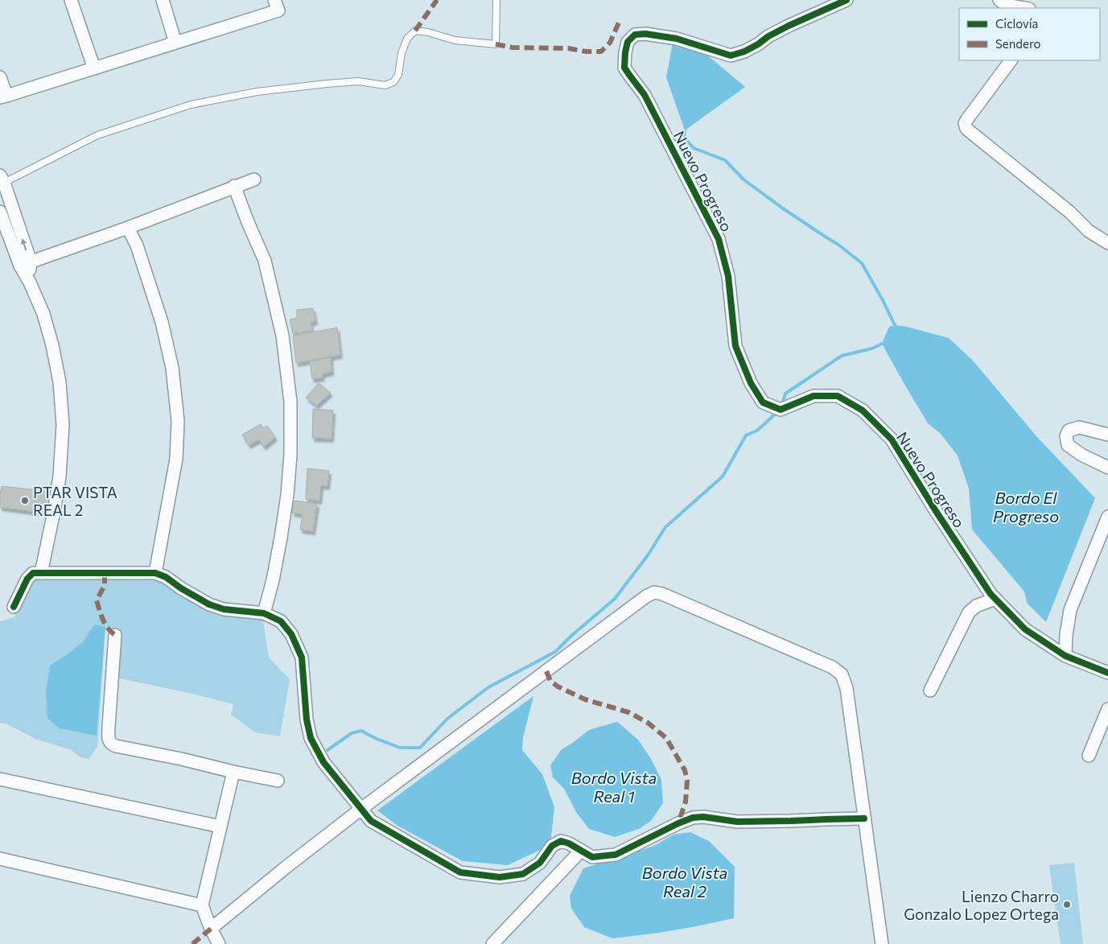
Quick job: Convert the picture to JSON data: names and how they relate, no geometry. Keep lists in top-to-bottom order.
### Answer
{
  "streets": {
    "street": ["Nuevo Progreso"]
  },
  "water": ["Bordo El Progreso", "Bordo Vista Real 1", "Bordo Vista Real 2"],
  "places": ["PTAR VISTA REAL 2", "Lienzo Charro Gonzalo Lopez Ortega"],
  "legend": ["Ciclovía", "Sendero"]
}
